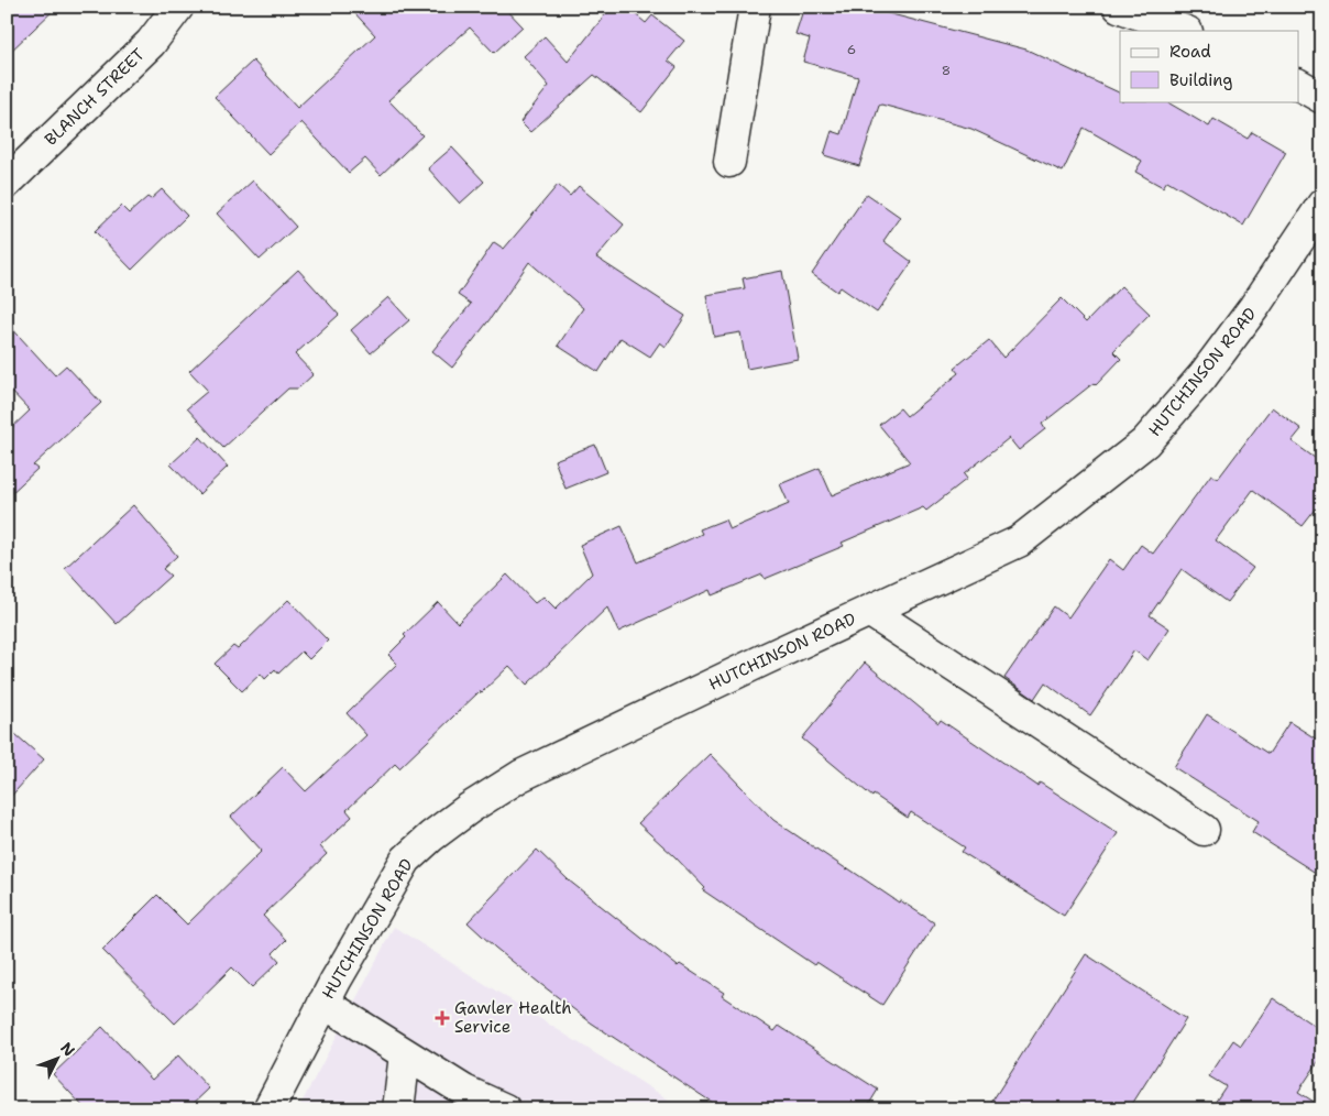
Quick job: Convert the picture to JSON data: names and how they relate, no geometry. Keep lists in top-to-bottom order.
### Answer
{
  "streets": {
    "street": ["BLANCH STREET", "HUTCHINSON ROAD"]
  },
  "places": {
    "health": ["Gawler Health Service"]
  },
  "house_numbers": ["6", "8"],
  "legend": ["Road", "Building"],
  "north": "top right"
}
